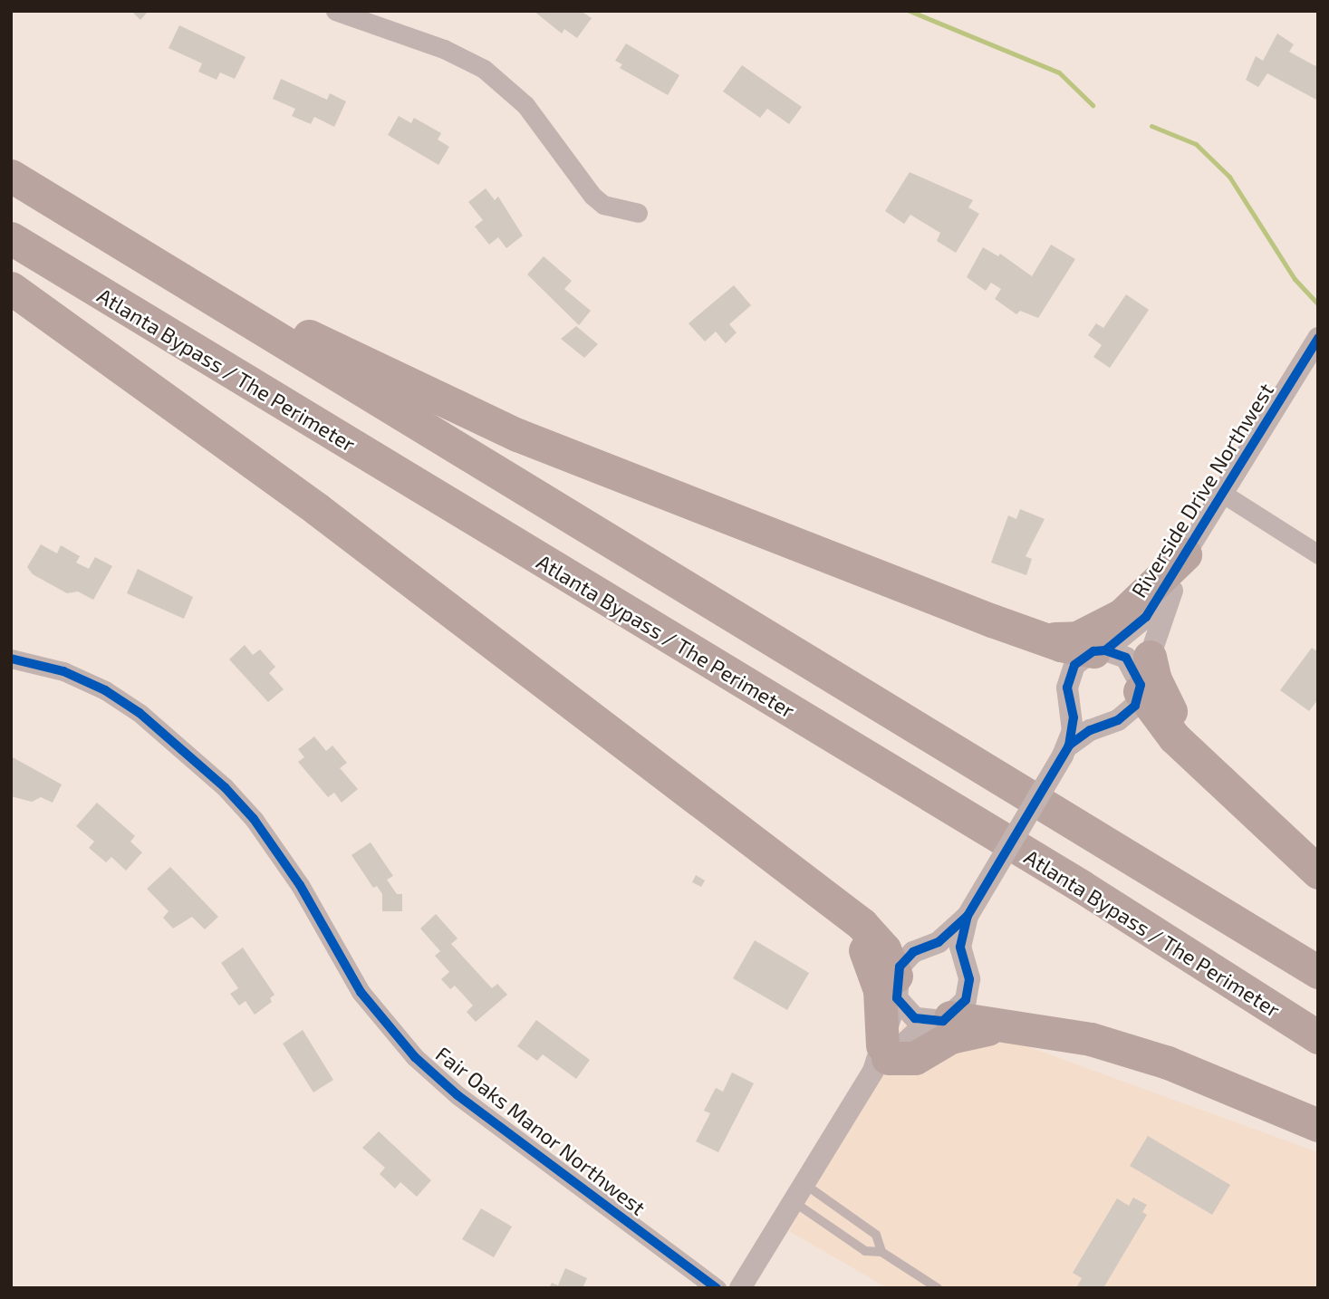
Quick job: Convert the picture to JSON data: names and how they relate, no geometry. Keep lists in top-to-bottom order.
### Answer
{
  "streets": {
    "highway": ["Atlanta Bypass / The Perimeter"],
    "street": ["Riverside Drive Northwest", "Fair Oaks Manor Northwest"]
  }
}
